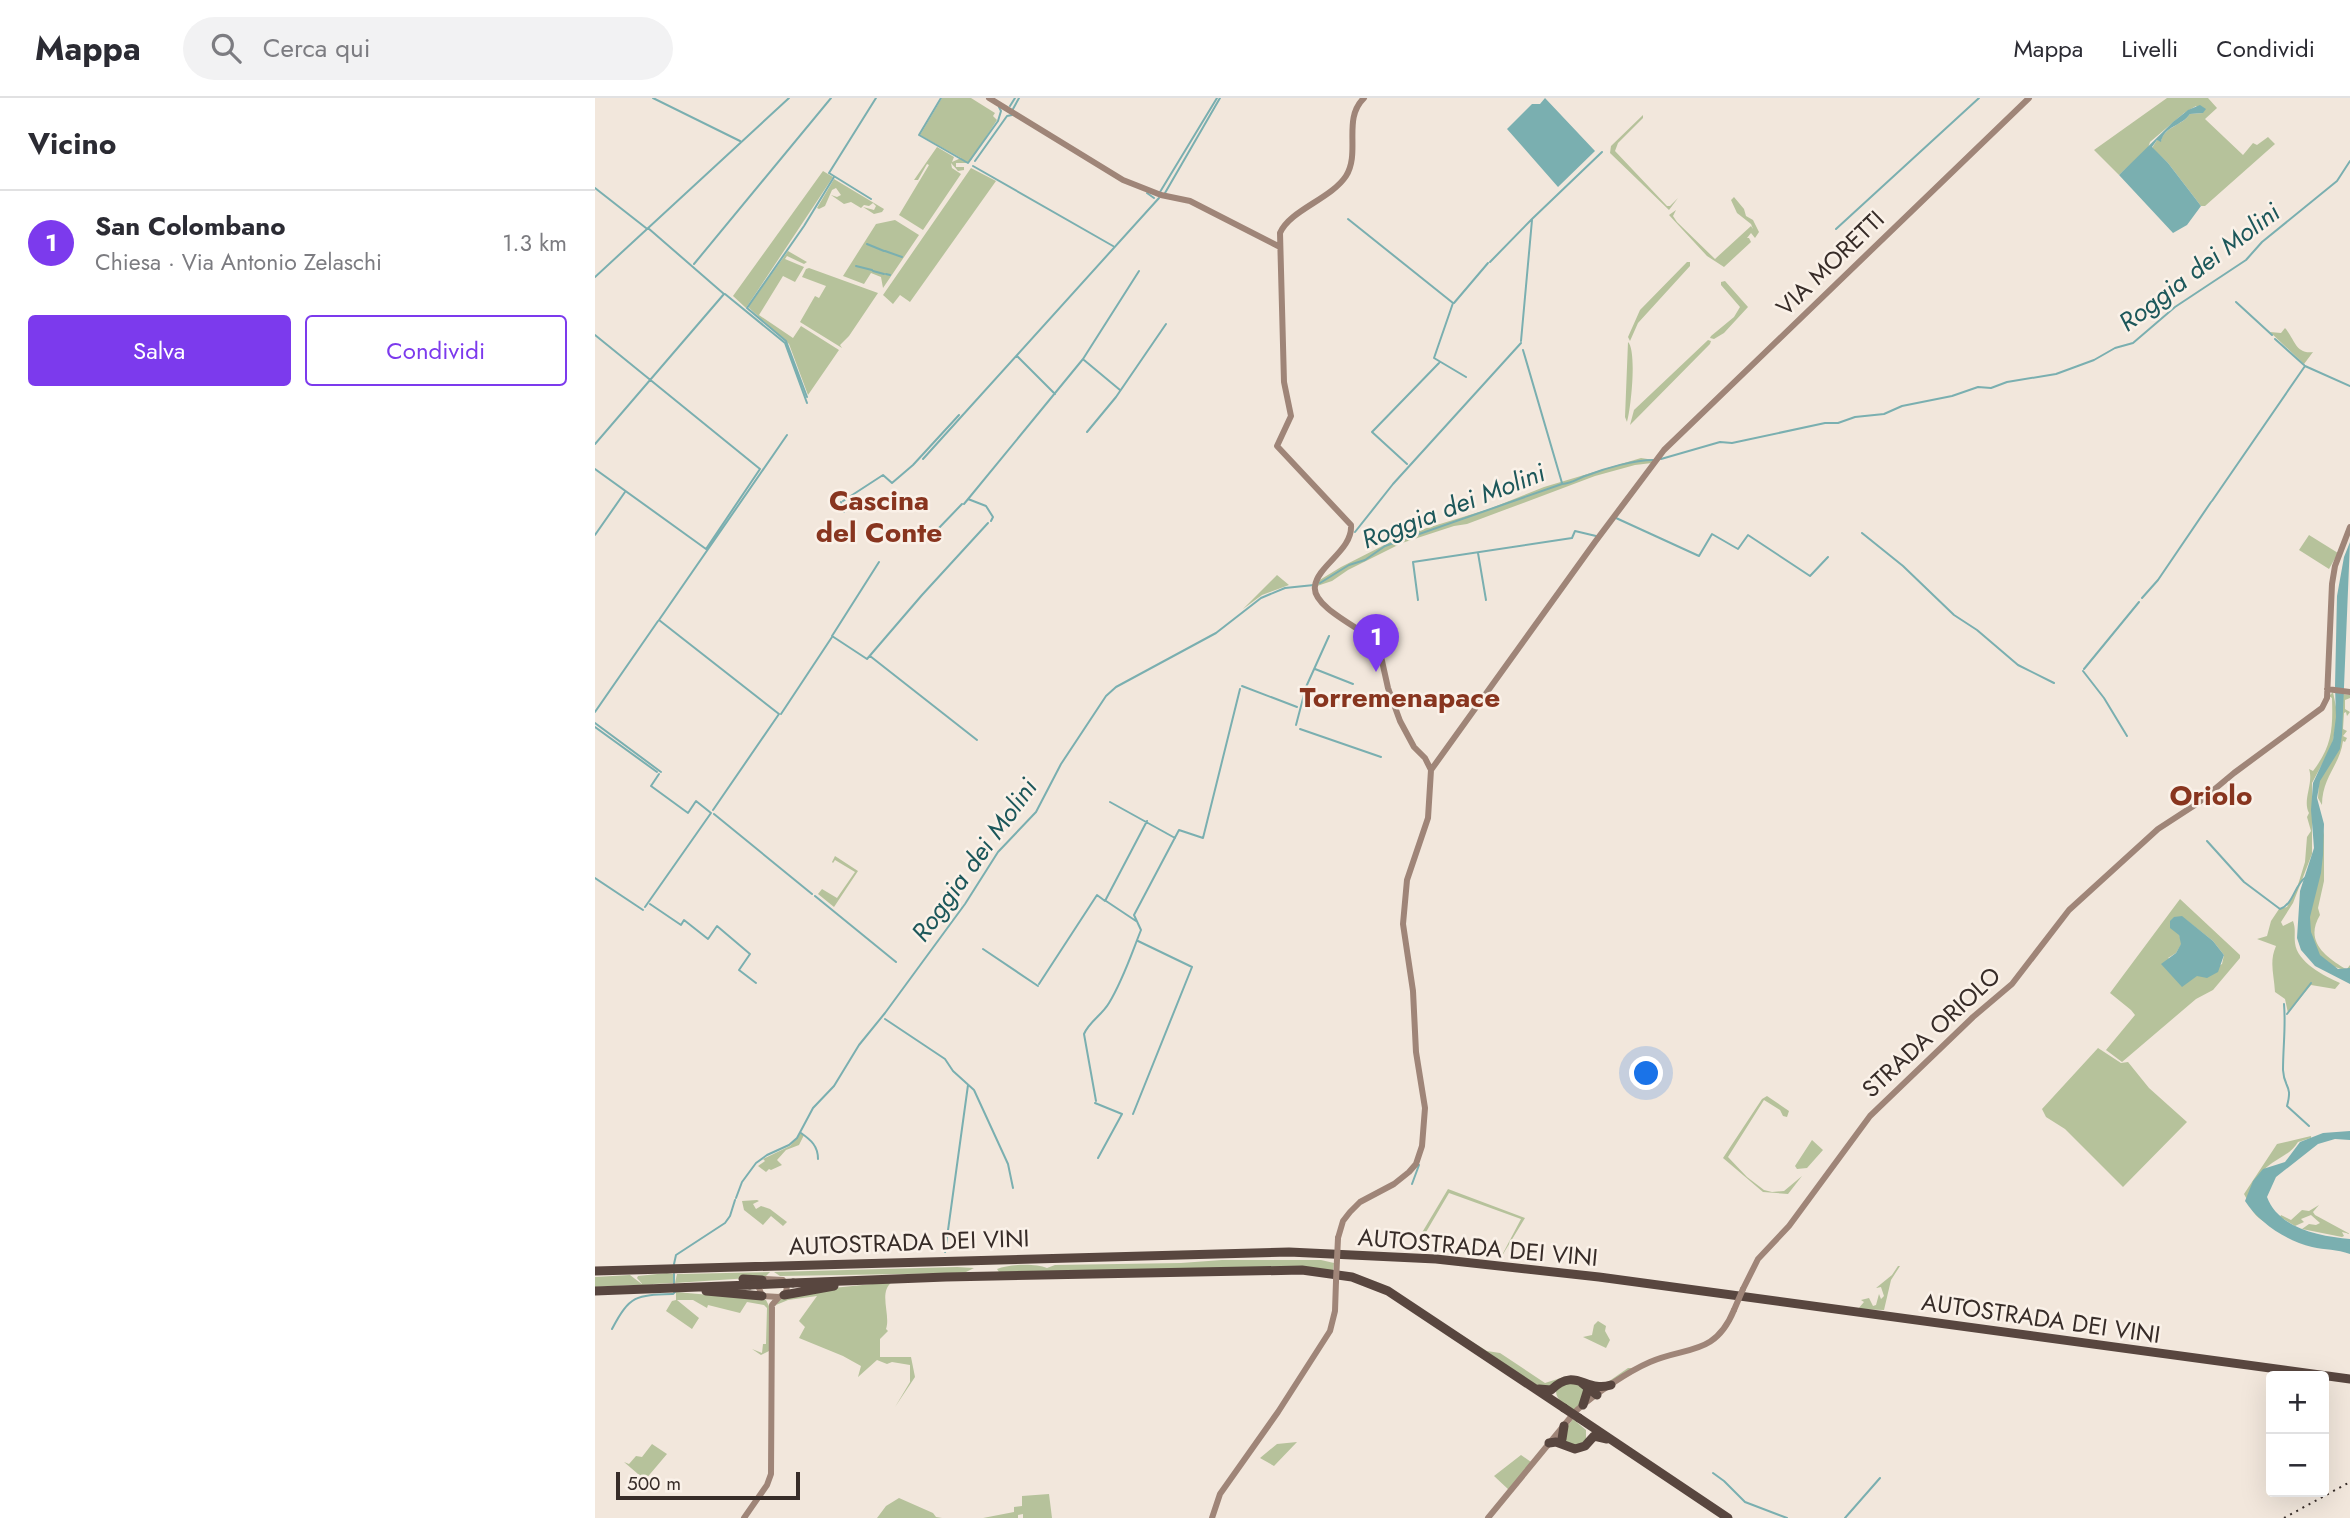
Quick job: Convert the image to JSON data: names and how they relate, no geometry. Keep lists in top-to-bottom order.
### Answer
{
  "streets": {
    "highway": ["AUTOSTRADA DEI VINI"],
    "street": ["VIA MORETTI", "STRADA ORIOLO"]
  },
  "districts": ["Cascina del Conte", "Torremenapace", "Oriolo"],
  "water": ["Roggia dei Molini"],
  "scale_bar": "500 m",
  "page": {
    "header": "Mappa",
    "search": "Cerca qui",
    "nav": ["Mappa", "Livelli", "Condividi"],
    "heading": "Vicino",
    "list": [
      {
        "mark": "1",
        "name": "San Colombano",
        "note": "Chiesa · Via Antonio Zelaschi",
        "value": "1.3 km"
      }
    ],
    "buttons": ["Salva", "Condividi"],
    "pins": "1",
    "map_buttons": ["+", "−"],
    "scale": "500 m"
  }
}
